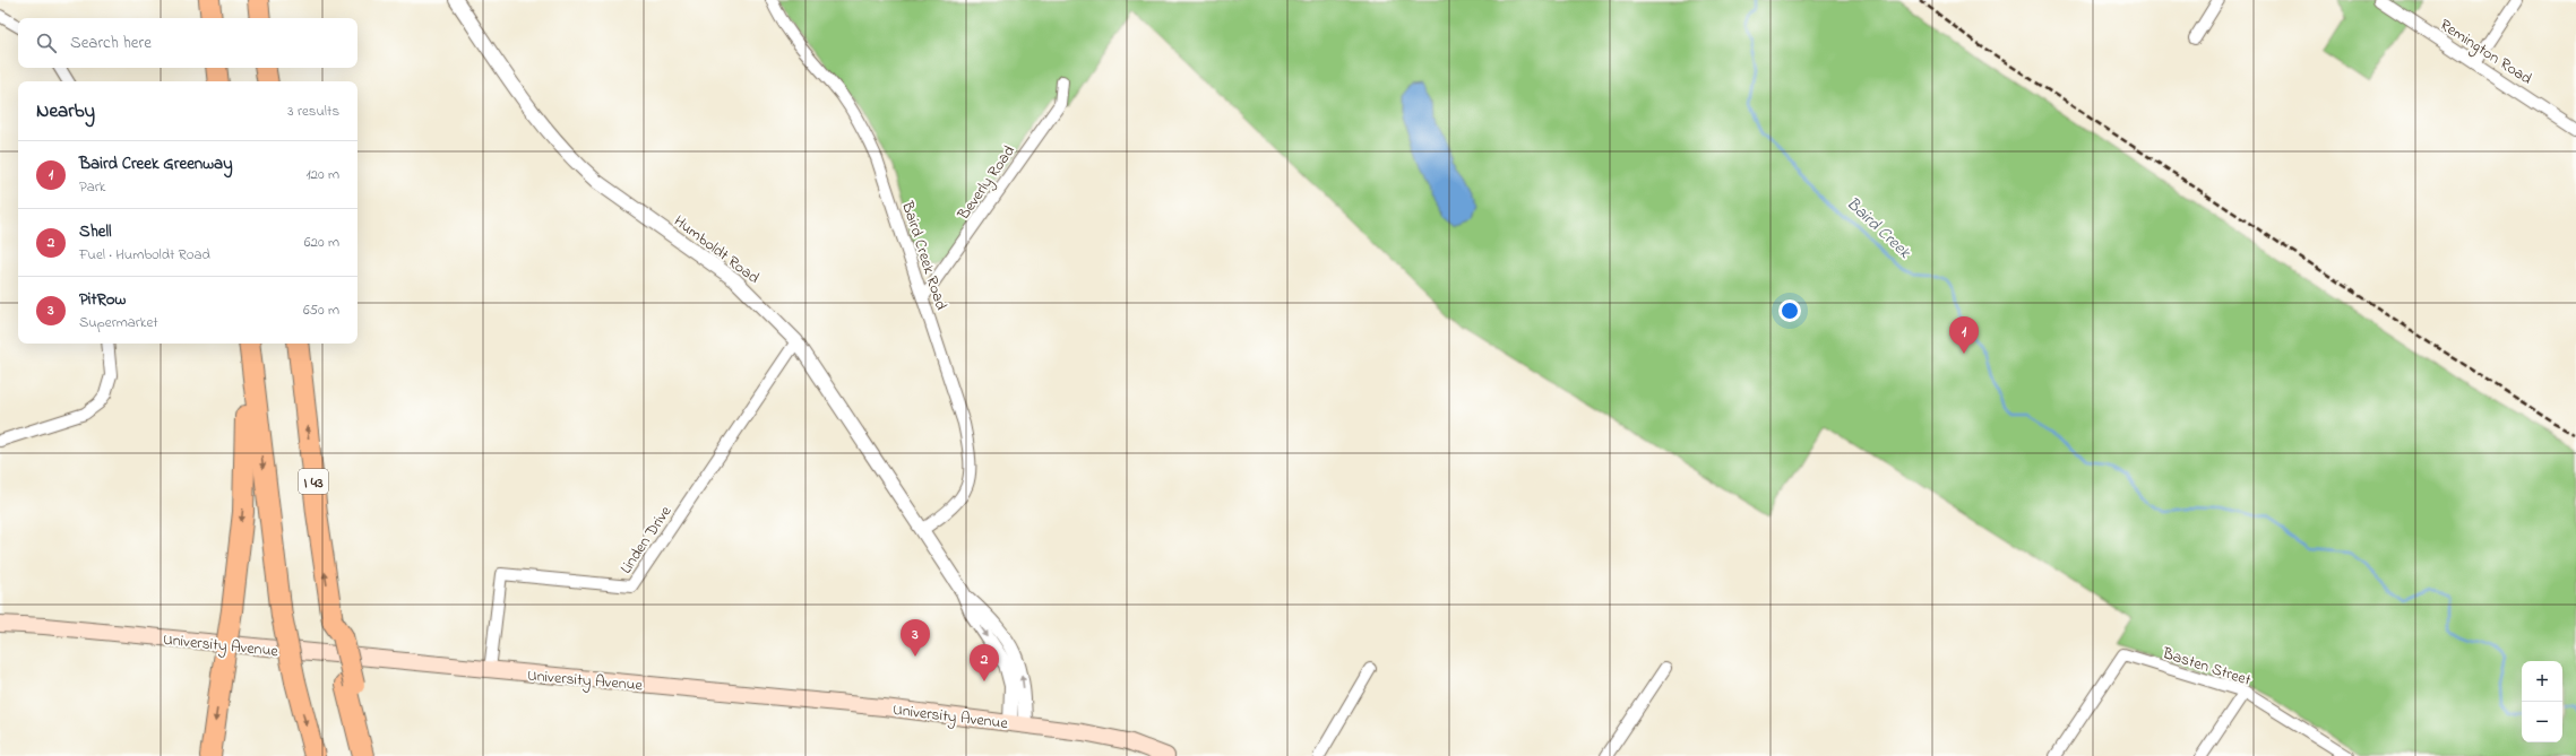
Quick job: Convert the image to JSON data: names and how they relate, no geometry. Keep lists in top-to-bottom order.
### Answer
{
  "streets": {
    "highway": ["I 43"],
    "main road": ["University Avenue"],
    "street": [
      "Remington Road",
      "Beverly Road",
      "Humboldt Road",
      "Baird Creek Road",
      "Linden Drive",
      "Basten Street"
    ]
  },
  "crossings": [
    ["Beverly Road", "Baird Creek Road"],
    ["Humboldt Road", "Baird Creek Road"],
    ["Humboldt Road", "Linden Drive"],
    ["Humboldt Road", "University Avenue"],
    ["Linden Drive", "University Avenue"]
  ],
  "water": ["Baird Creek"],
  "page": {
    "search": "Search here",
    "heading": ["Nearby", "3 results"],
    "list": [
      {
        "mark": "1",
        "name": "Baird Creek Greenway",
        "note": "Park",
        "value": "120 m"
      },
      {
        "mark": "2",
        "name": "Shell",
        "note": "Fuel · Humboldt Road",
        "value": "620 m"
      },
      {
        "mark": "3",
        "name": "PitRow",
        "note": "Supermarket",
        "value": "650 m"
      }
    ],
    "pins": ["1", "3", "2"],
    "map_buttons": ["+", "−"]
  }
}
